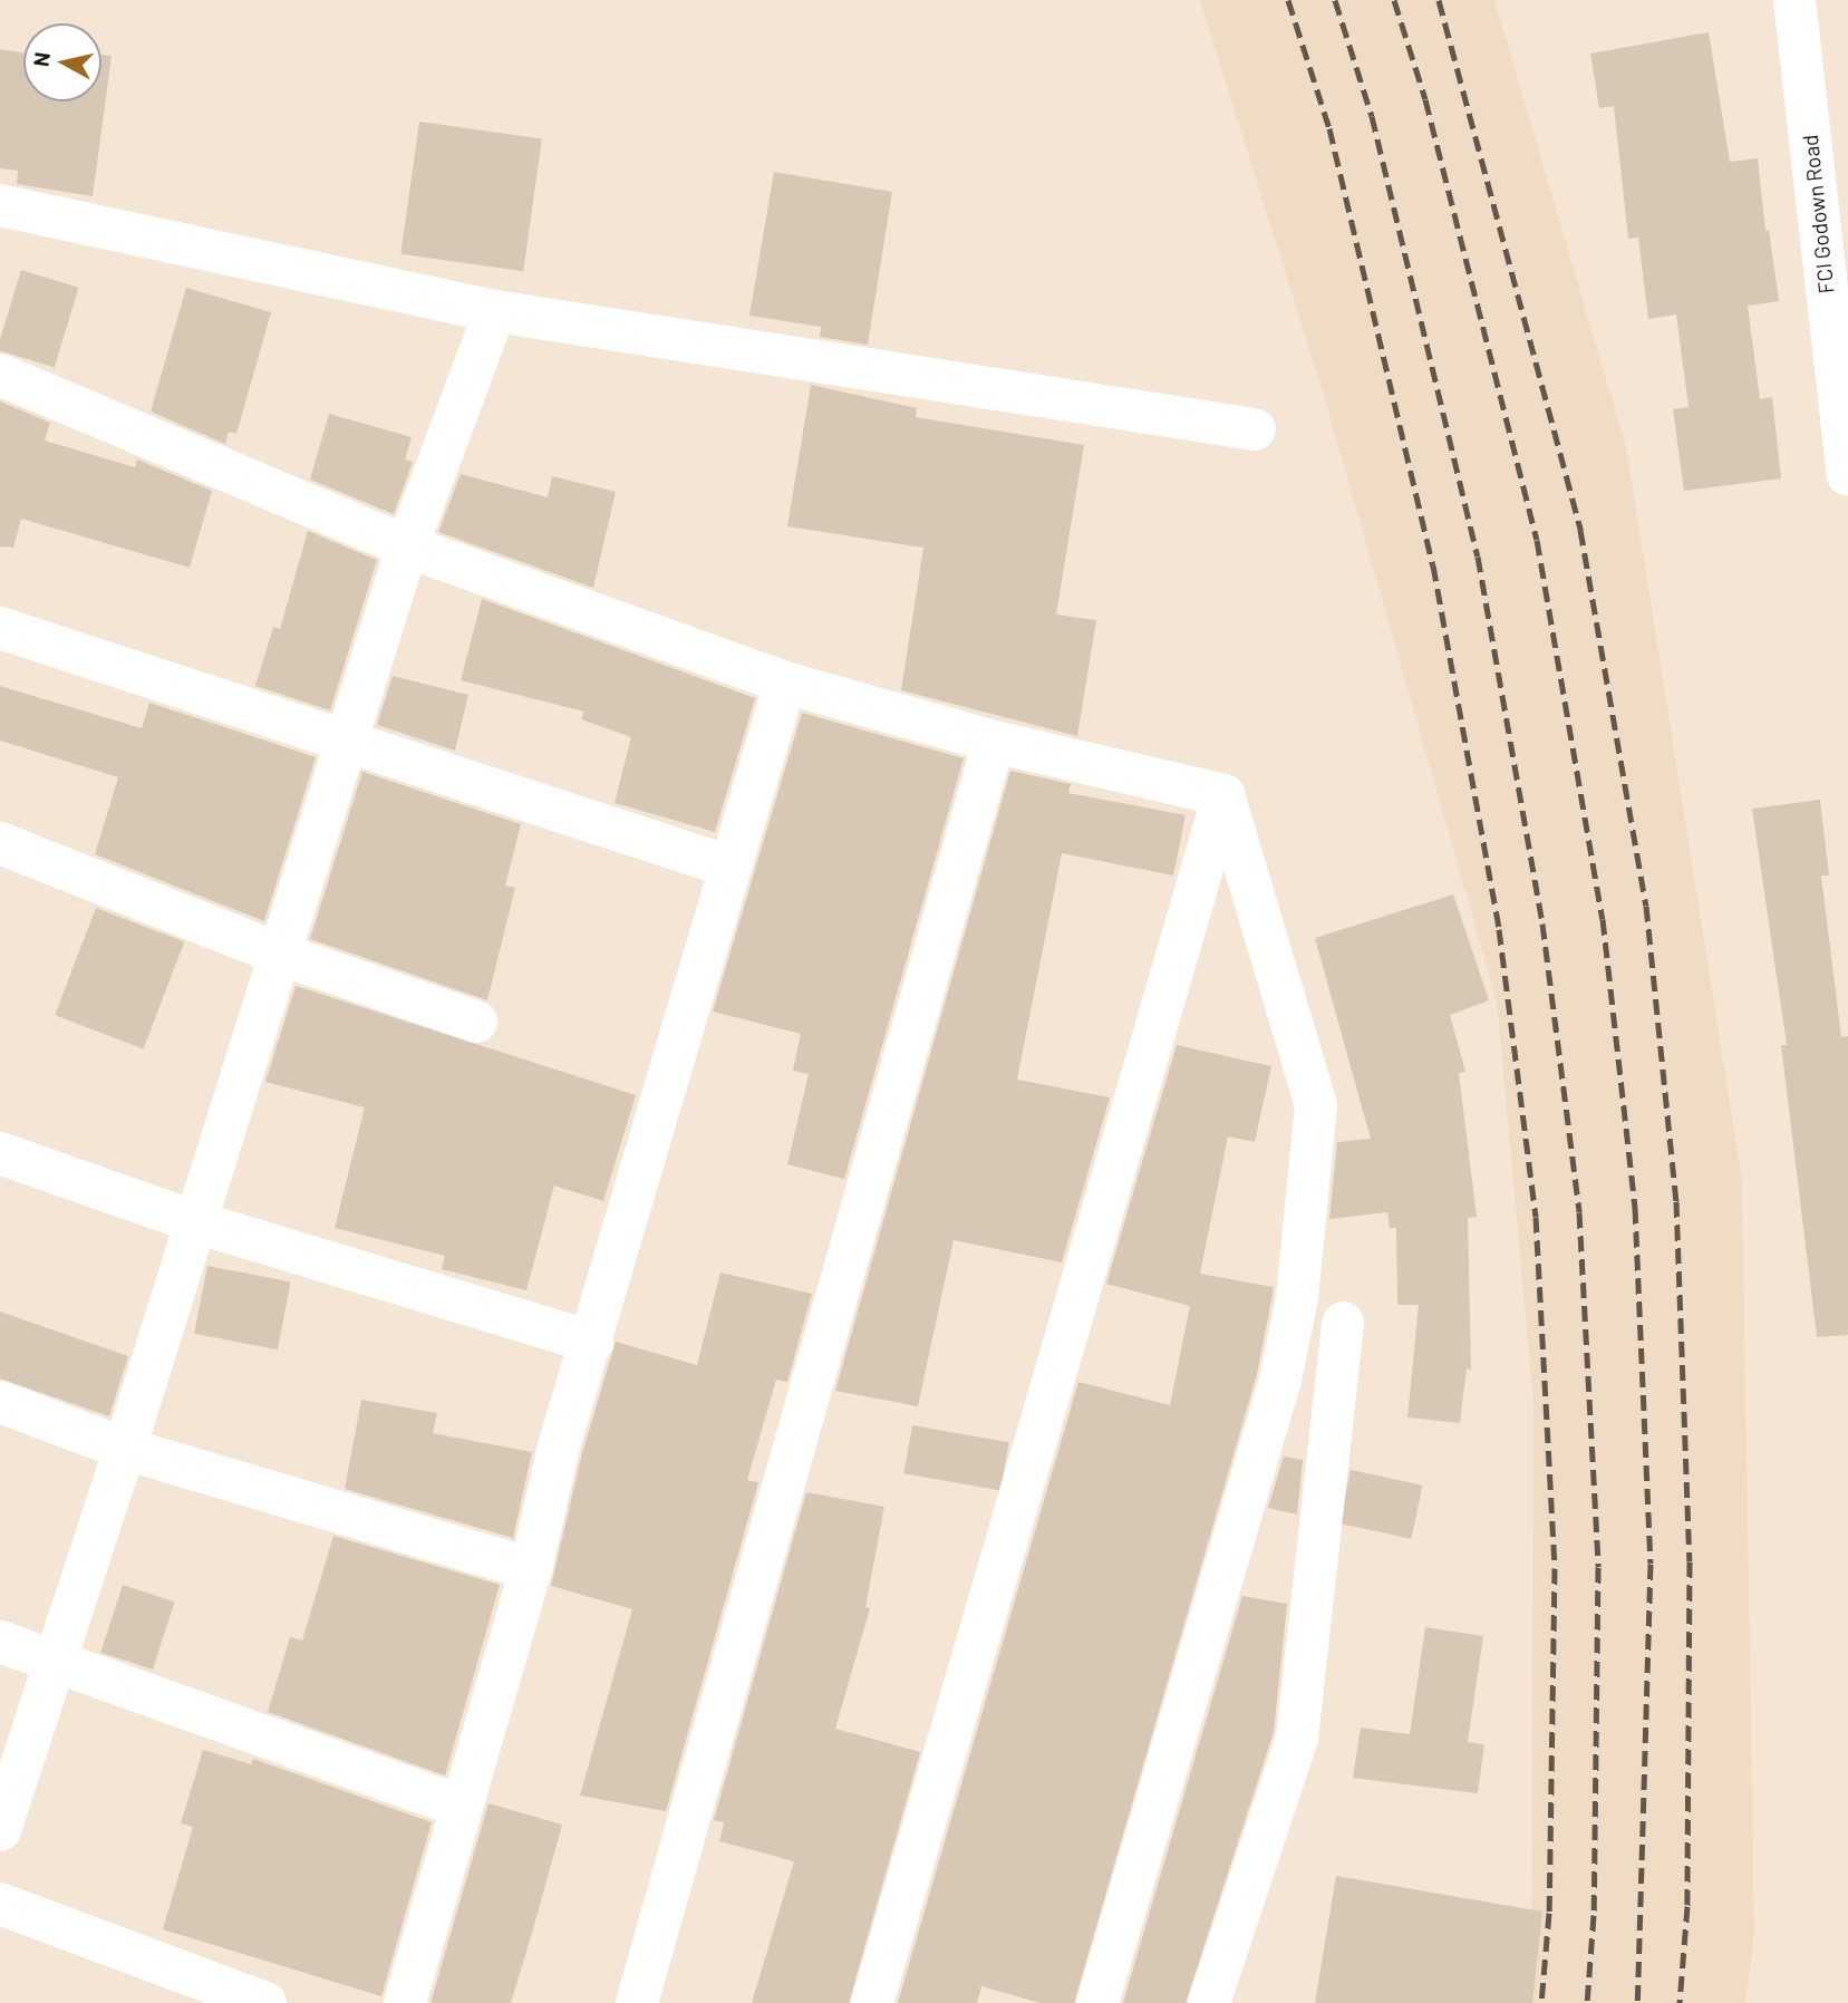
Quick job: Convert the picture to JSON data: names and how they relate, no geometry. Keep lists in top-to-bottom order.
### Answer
{
  "streets": {
    "street": ["FCI Godown Road"]
  },
  "north": "left"
}
